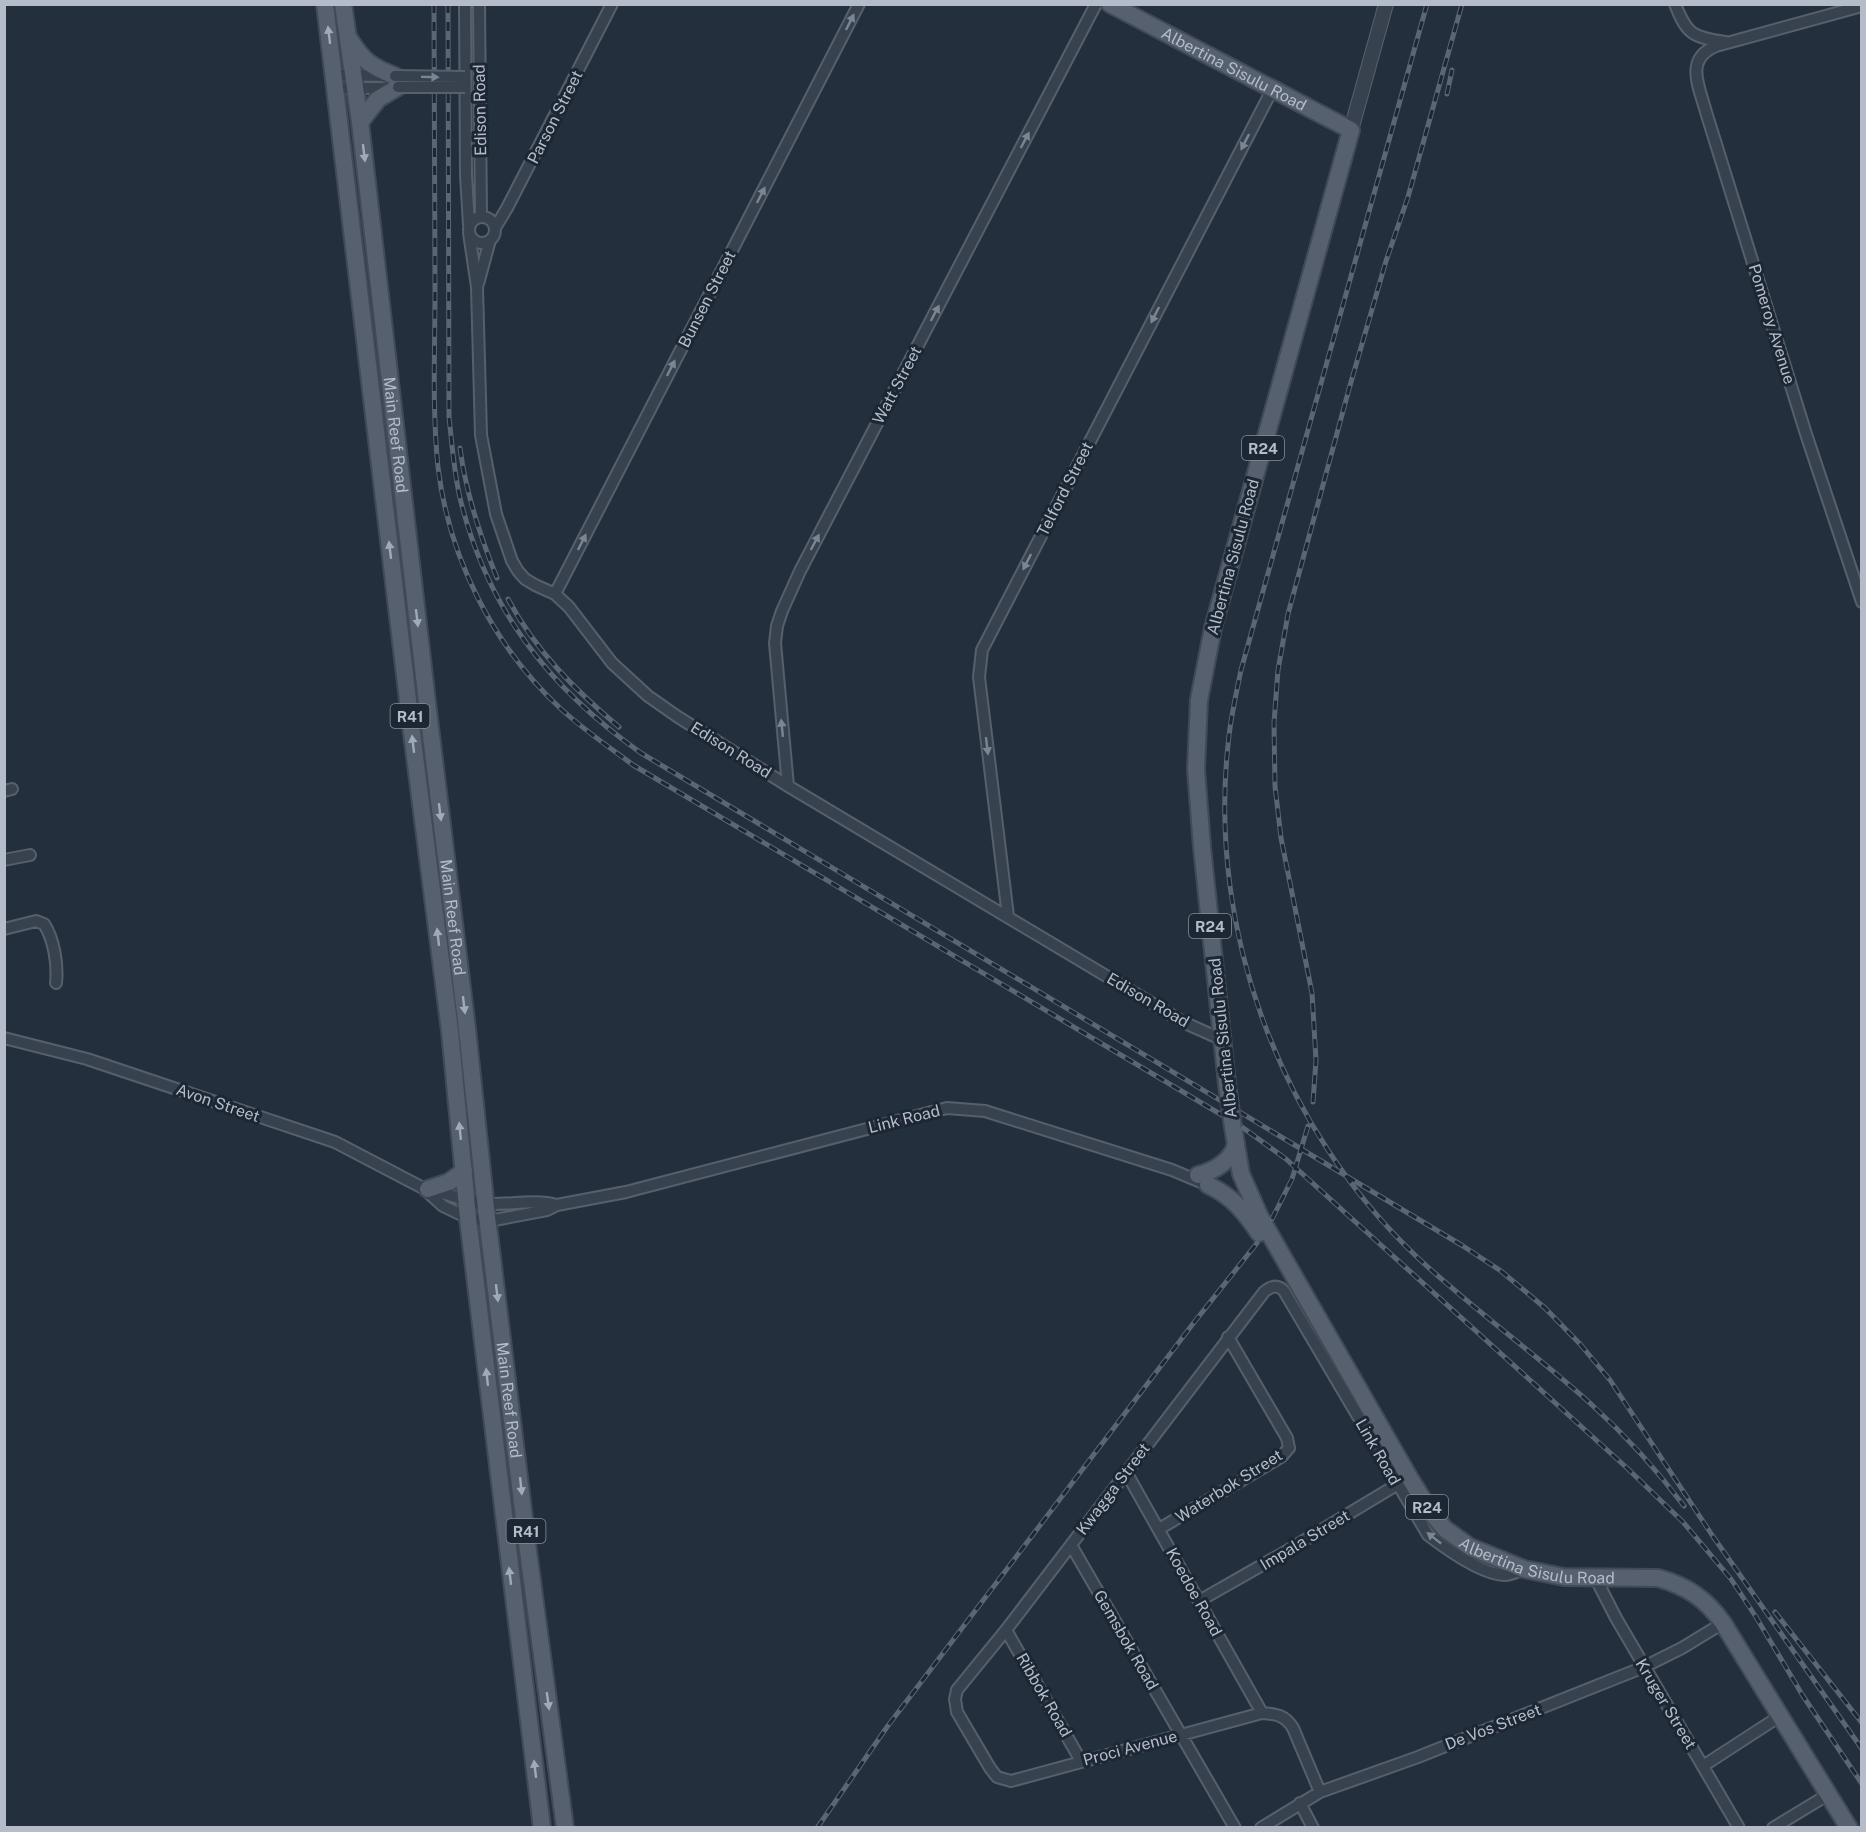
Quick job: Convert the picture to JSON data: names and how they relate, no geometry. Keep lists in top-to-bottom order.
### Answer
{
  "streets": {
    "main road": [
      "Albertina Sisulu Road",
      "Main Reef Road",
      "R24",
      "R41"
    ],
    "street": [
      "Edison Road",
      "Parson Street",
      "Bunsen Street",
      "Pomeroy Avenue",
      "Watt Street",
      "Telford Street",
      "Avon Street",
      "Link Road",
      "Waterbok Street",
      "Kwagga Street",
      "Impala Street",
      "Koedoe Road",
      "Gemsbok Road",
      "Ribbok Road",
      "Kruger Street",
      "De Vos Street",
      "Proci Avenue"
    ]
  },
  "crossings": [
    ["Albertina Sisulu Road", "Edison Road"],
    ["Albertina Sisulu Road", "Telford Street"],
    ["Albertina Sisulu Road", "Link Road"],
    ["Albertina Sisulu Road", "Impala Street"],
    ["Albertina Sisulu Road", "Kruger Street"],
    ["Albertina Sisulu Road", "De Vos Street"],
    ["Edison Road", "Parson Street"],
    ["Edison Road", "Bunsen Street"],
    ["Edison Road", "Watt Street"],
    ["Edison Road", "Telford Street"],
    ["Main Reef Road", "Avon Street"],
    ["Main Reef Road", "Link Road"],
    ["Avon Street", "Link Road"],
    ["Link Road", "Kwagga Street"],
    ["Link Road", "Impala Street"],
    ["Waterbok Street", "Kwagga Street"],
    ["Waterbok Street", "Koedoe Road"],
    ["Kwagga Street", "Koedoe Road"],
    ["Kwagga Street", "Gemsbok Road"],
    ["Kwagga Street", "Ribbok Road"],
    ["Kwagga Street", "Proci Avenue"],
    ["Impala Street", "Koedoe Road"],
    ["Koedoe Road", "Proci Avenue"],
    ["Gemsbok Road", "Proci Avenue"],
    ["Ribbok Road", "Proci Avenue"],
    ["Kruger Street", "De Vos Street"],
    ["De Vos Street", "Proci Avenue"]
  ],
  "one_way": ["Bunsen Street", "Watt Street", "Telford Street"]
}
